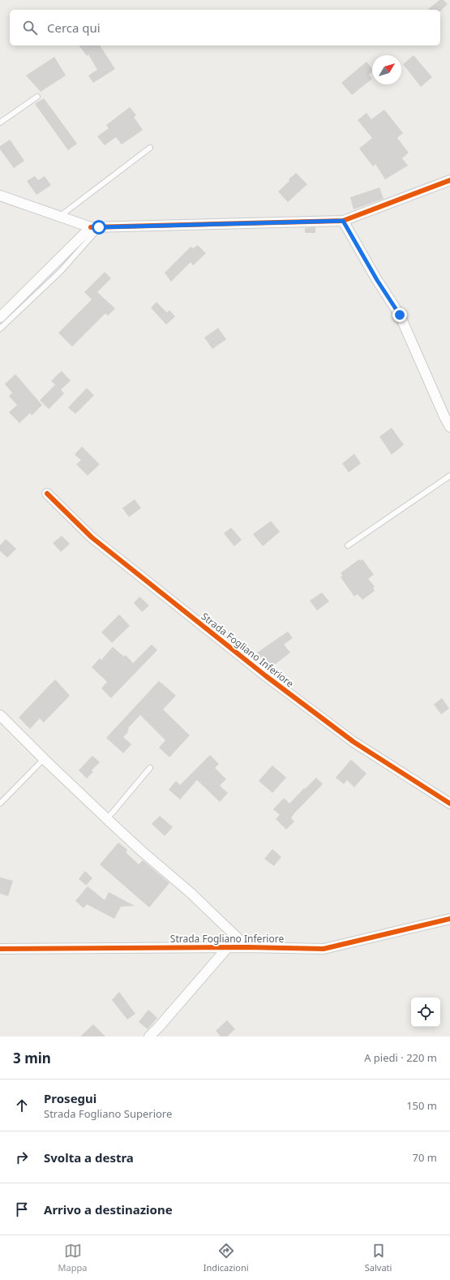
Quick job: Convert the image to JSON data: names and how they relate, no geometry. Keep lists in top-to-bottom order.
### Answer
{
  "streets": {
    "street": ["Strada Fogliano Inferiore"]
  },
  "north": "top right",
  "page": {
    "search": "Cerca qui",
    "heading": ["3 min", "A piedi · 220 m"],
    "list": [
      ["Prosegui", "Strada Fogliano Superiore", "150 m"],
      ["Svolta a destra", "70 m"],
      "Arrivo a destinazione"
    ],
    "nav": ["Mappa", "Indicazioni", "Salvati"]
  }
}
